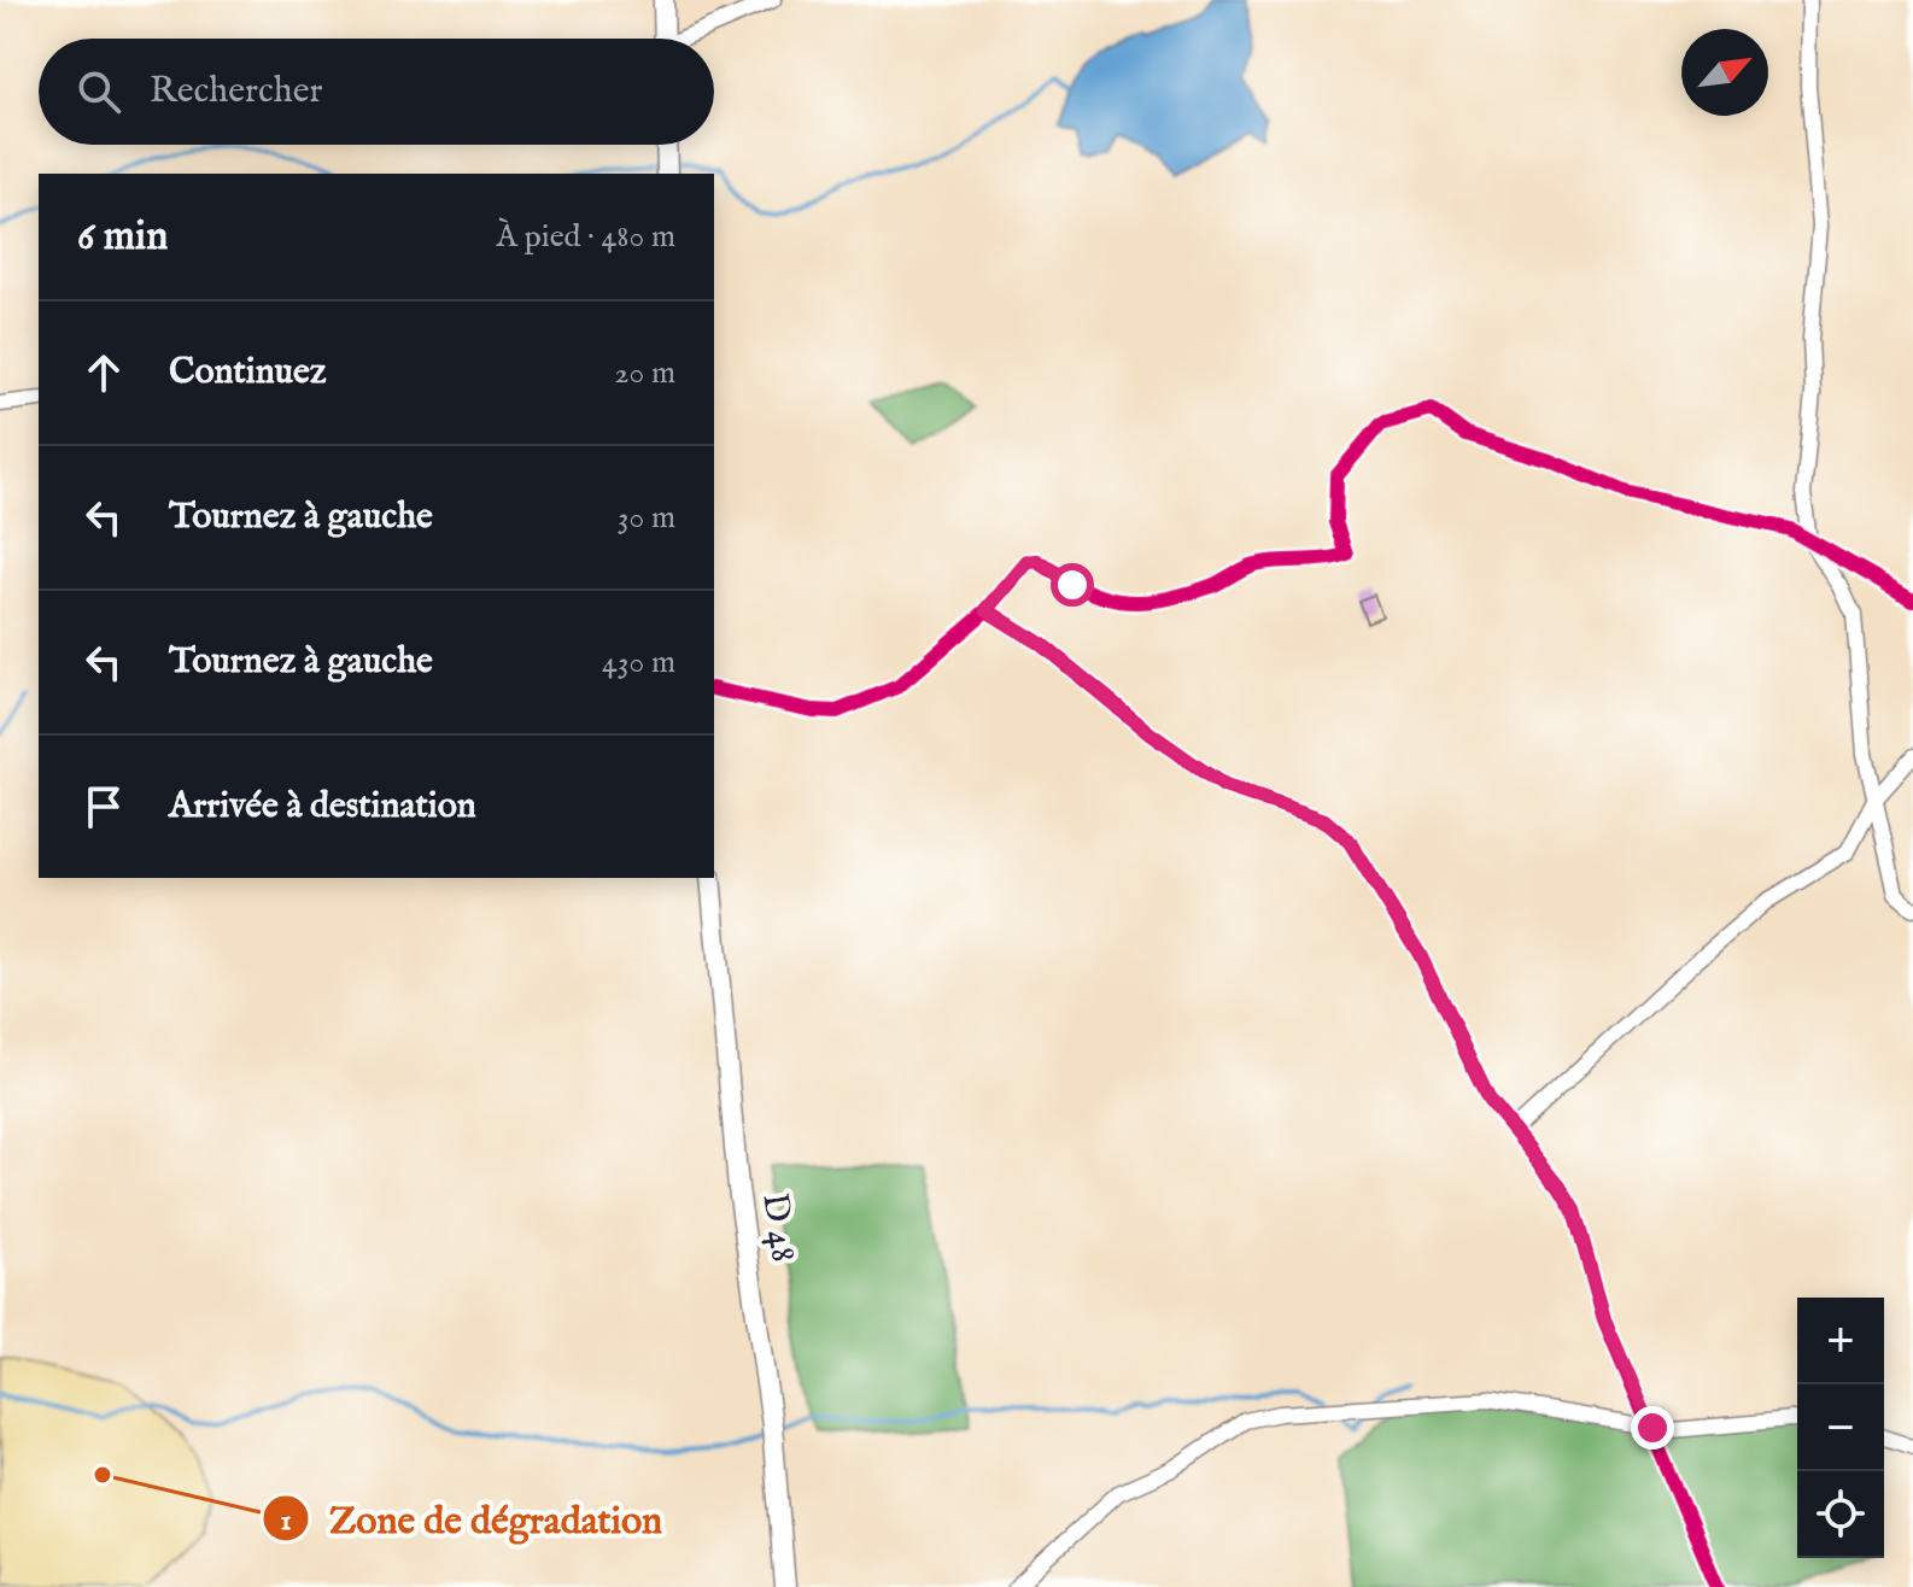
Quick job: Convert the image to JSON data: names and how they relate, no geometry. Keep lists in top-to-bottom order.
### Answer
{
  "streets": {
    "street": ["D 48"]
  },
  "places": ["Zone de dégradation"],
  "north": "top right",
  "page": {
    "search": "Rechercher",
    "heading": ["6 min", "À pied · 480 m"],
    "list": [
      ["Continuez", "20 m"],
      ["Tournez à gauche", "30 m"],
      ["Tournez à gauche", "430 m"],
      "Arrivée à destination"
    ],
    "map_buttons": ["+", "−"]
  }
}
